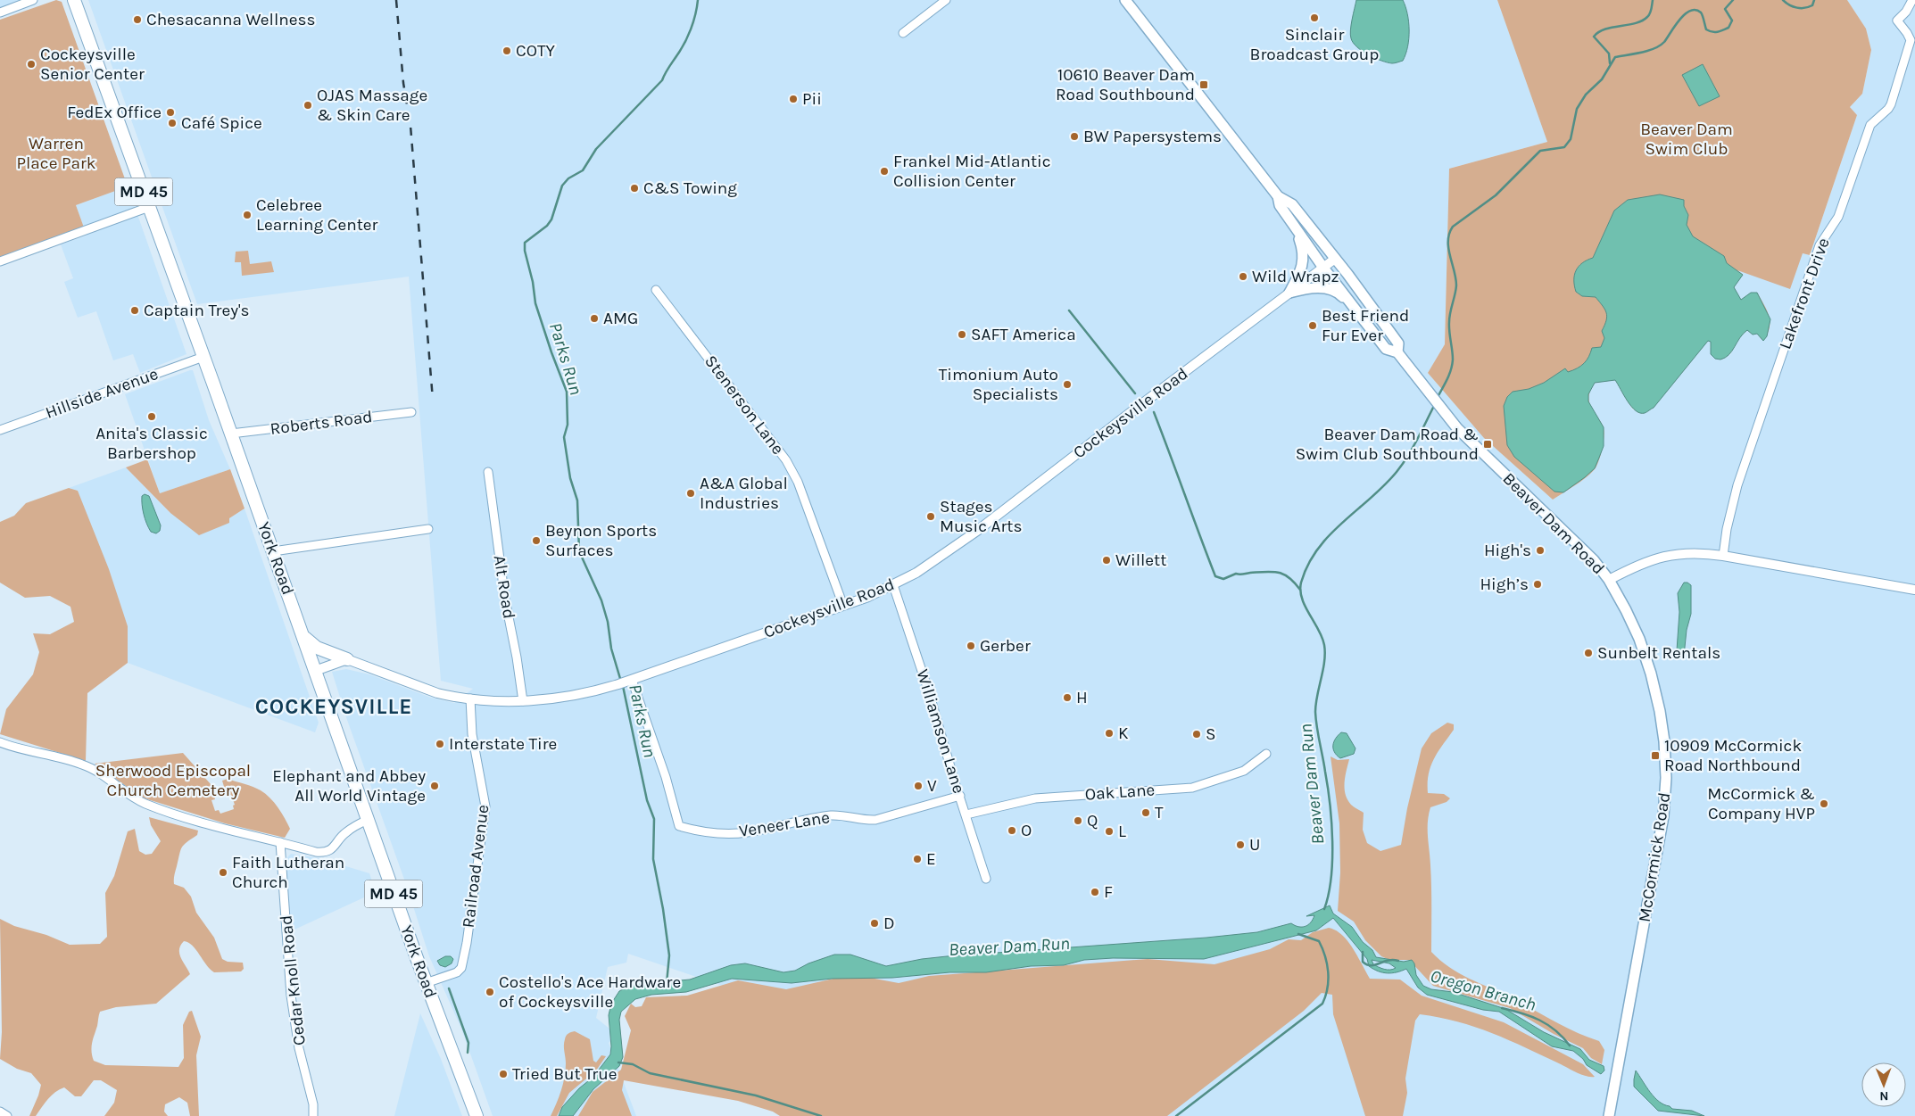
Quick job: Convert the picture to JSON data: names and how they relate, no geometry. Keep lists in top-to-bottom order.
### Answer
{
  "streets": {
    "main road": [
      "MD 45",
      "Beaver Dam Road",
      "York Road",
      "McCormick Road"
    ],
    "street": [
      "Lakefront Drive",
      "Hillside Avenue",
      "Stenerson Lane",
      "Cockeysville Road",
      "Roberts Road",
      "Alt Road",
      "Williamson Lane",
      "Oak Lane",
      "Veneer Lane",
      "Railroad Avenue",
      "Cedar Knoll Road"
    ]
  },
  "crossings": [
    ["Lakefront Drive", "Beaver Dam Road"],
    ["Hillside Avenue", "York Road"],
    ["Stenerson Lane", "Cockeysville Road"],
    ["Cockeysville Road", "Beaver Dam Road"],
    ["Cockeysville Road", "Alt Road"],
    ["Cockeysville Road", "Williamson Lane"],
    ["Cockeysville Road", "Veneer Lane"],
    ["Cockeysville Road", "Railroad Avenue"],
    ["Roberts Road", "York Road"],
    ["Beaver Dam Road", "McCormick Road"],
    ["York Road", "Railroad Avenue"],
    ["Williamson Lane", "Oak Lane"],
    ["Williamson Lane", "Veneer Lane"]
  ],
  "districts": ["COCKEYSVILLE"],
  "water": ["Parks Run", "Beaver Dam Run", "Oregon Branch"],
  "parks": ["Beaver Dam Swim Club", "Warren Place Park", "Sherwood Episcopal Church Cemetery"],
  "places": {
    "other": [
      "Sinclair Broadcast Group",
      "Chesacanna Wellness",
      "COTY",
      "Cockeysville Senior Center",
      "Pii",
      "OJAS Massage & Skin Care",
      "FedEx Office",
      "Café Spice",
      "BW Papersystems",
      "Frankel Mid-Atlantic Collision Center",
      "C&S Towing",
      "Celebree Learning Center",
      "Wild Wrapz",
      "Captain Trey's",
      "AMG",
      "Best Friend Fur Ever",
      "SAFT America",
      "Timonium Auto Specialists",
      "Anita's Classic Barbershop",
      "A&A Global Industries",
      "Stages Music Arts",
      "Beynon Sports Surfaces",
      "High's",
      "Willett",
      "High’s",
      "Gerber",
      "Sunbelt Rentals",
      "H",
      "K",
      "S",
      "Interstate Tire",
      "Elephant and Abbey All World Vintage",
      "V",
      "McCormick & Company HVP",
      "T",
      "Q",
      "O",
      "L",
      "U",
      "E",
      "Faith Lutheran Church",
      "F",
      "D",
      "Costello's Ace Hardware of Cockeysville",
      "Tried But True"
    ],
    "transit": ["10610 Beaver Dam Road Southbound", "Beaver Dam Road & Swim Club Southbound", "10909 McCormick Road Northbound"]
  },
  "north": "bottom"
}
